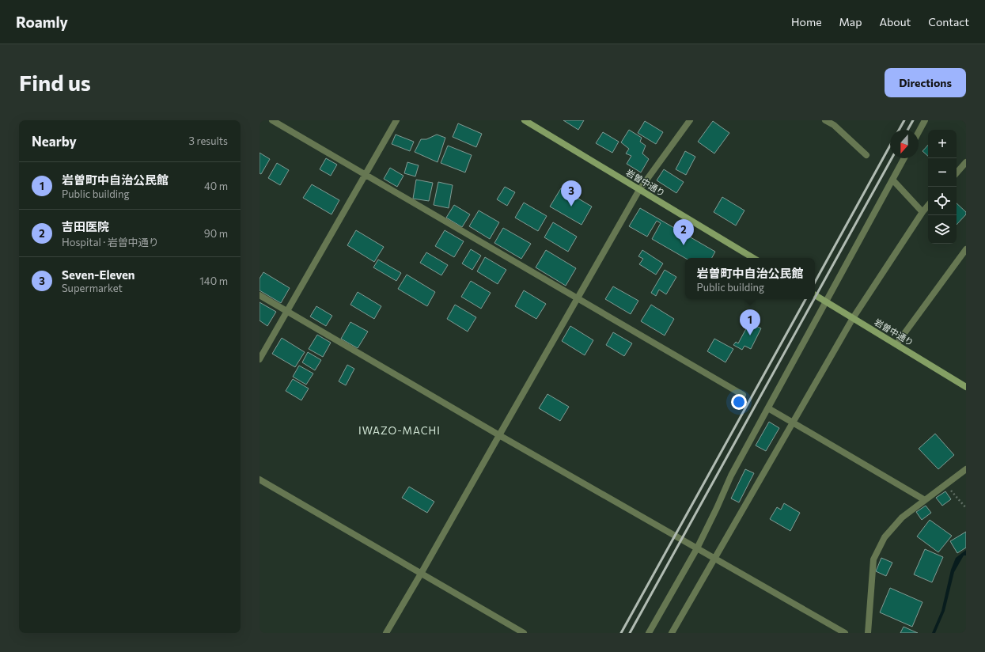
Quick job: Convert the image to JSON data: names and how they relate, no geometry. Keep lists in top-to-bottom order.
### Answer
{
  "streets": {
    "street": ["岩曽中通り"]
  },
  "districts": ["IWAZO-MACHI"],
  "north": "bottom",
  "page": {
    "header": "Roamly",
    "nav": [
      "Home",
      "Map",
      "About",
      "Contact"
    ],
    "buttons": "Directions",
    "title": "Find us",
    "heading": ["Nearby", "3 results"],
    "map_buttons": ["+", "−"],
    "list": [
      {
        "mark": "1",
        "name": "岩曽町中自治公民館",
        "note": "Public building",
        "value": "40 m"
      },
      {
        "mark": "2",
        "name": "吉田医院",
        "note": "Hospital · 岩曽中通り",
        "value": "90 m"
      },
      {
        "mark": "3",
        "name": "Seven-Eleven",
        "note": "Supermarket",
        "value": "140 m"
      }
    ],
    "pins": ["3", "2", "1"],
    "popup": ["岩曽町中自治公民館", "Public building"]
  }
}
